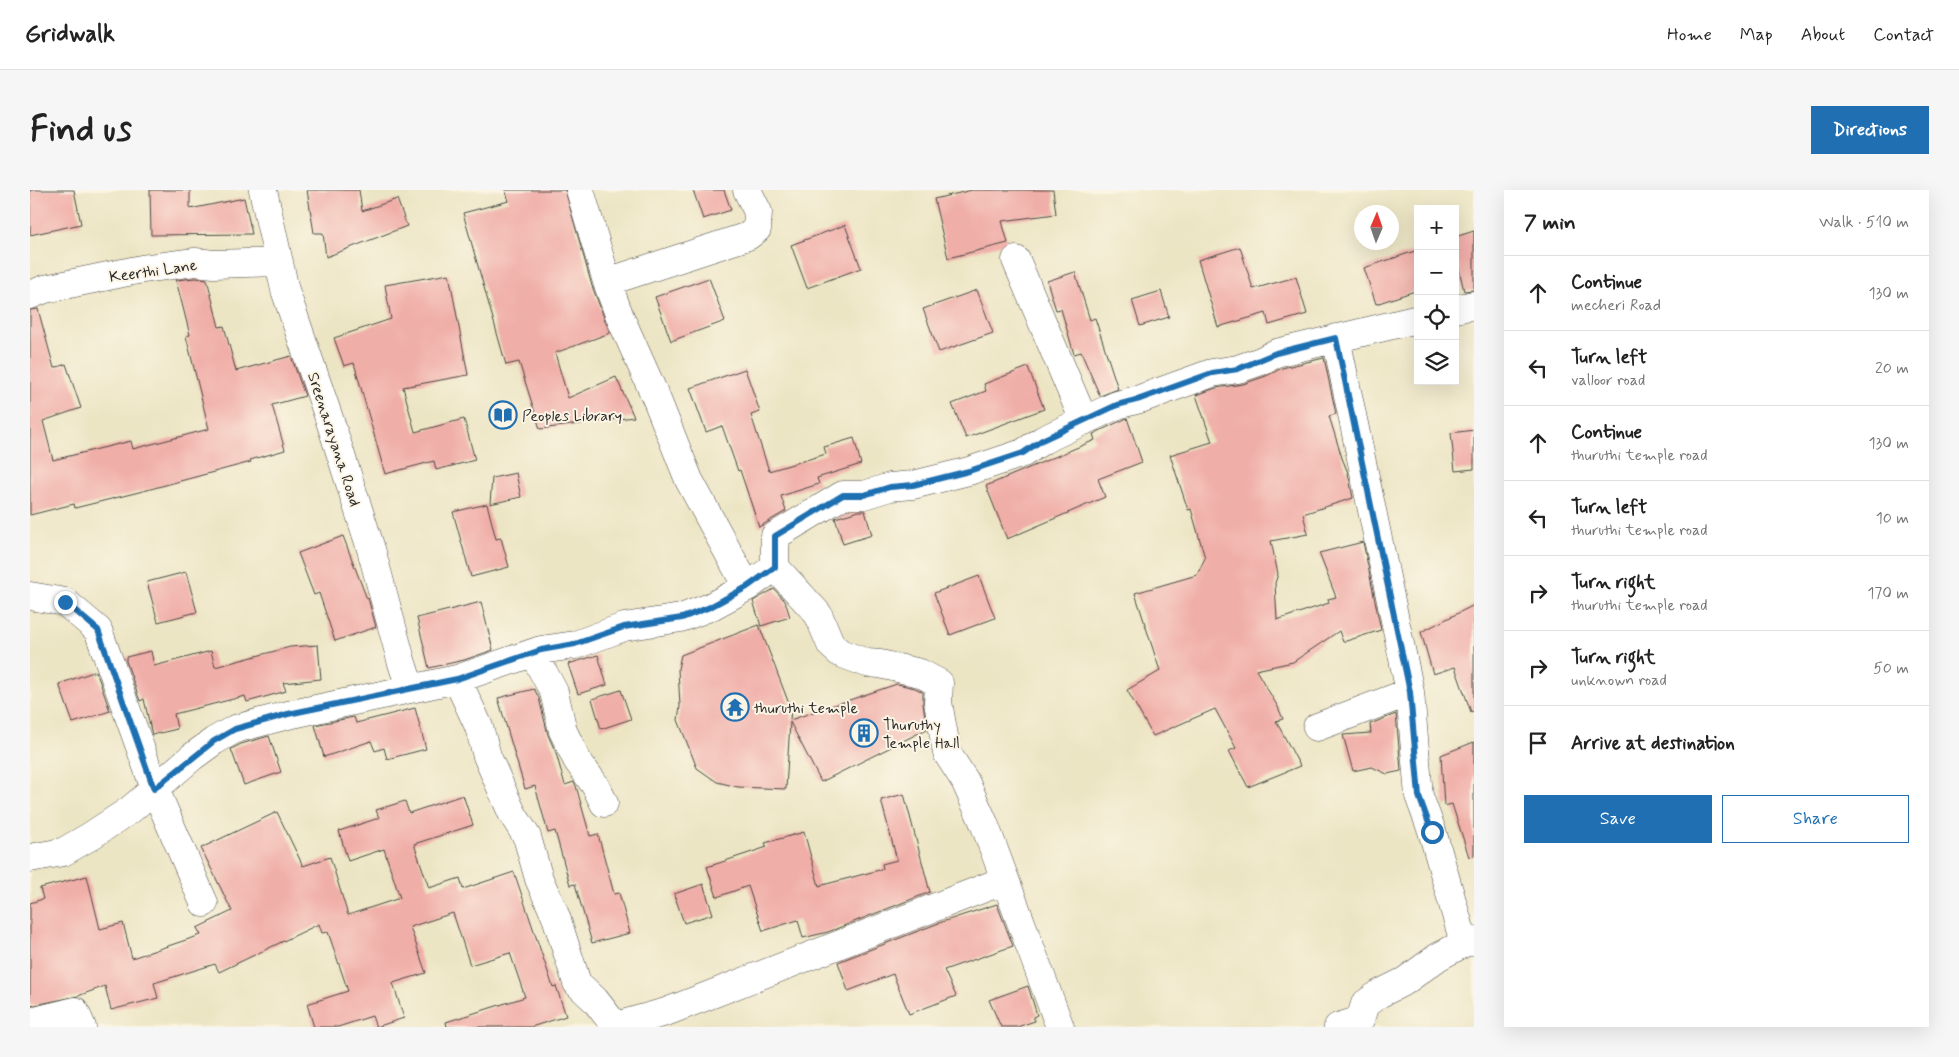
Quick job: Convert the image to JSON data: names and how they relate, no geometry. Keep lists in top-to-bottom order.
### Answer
{
  "streets": {
    "street": ["Keerthi Lane", "Sreenarayana Road"]
  },
  "crossings": [
    ["Keerthi Lane", "Sreenarayana Road"]
  ],
  "places": {
    "library": ["Peoples Library"],
    "temple": ["thuruthi temple"],
    "building": ["Thuruthy Temple Hall"]
  },
  "north": "top",
  "page": {
    "header": "Gridwalk",
    "nav": [
      "Home",
      "Map",
      "About",
      "Contact"
    ],
    "buttons": [
      "Directions",
      ["Save", "Share"]
    ],
    "title": "Find us",
    "heading": ["7 min", "Walk · 510 m"],
    "map_buttons": ["+", "−"],
    "list": [
      ["Continue", "mecheri Road", "130 m"],
      ["Turn left", "valloor road", "20 m"],
      ["Continue", "thuruthi temple road", "130 m"],
      ["Turn left", "thuruthi temple road", "10 m"],
      ["Turn right", "thuruthi temple road", "170 m"],
      ["Turn right", "unknown road", "50 m"],
      "Arrive at destination"
    ]
  }
}
